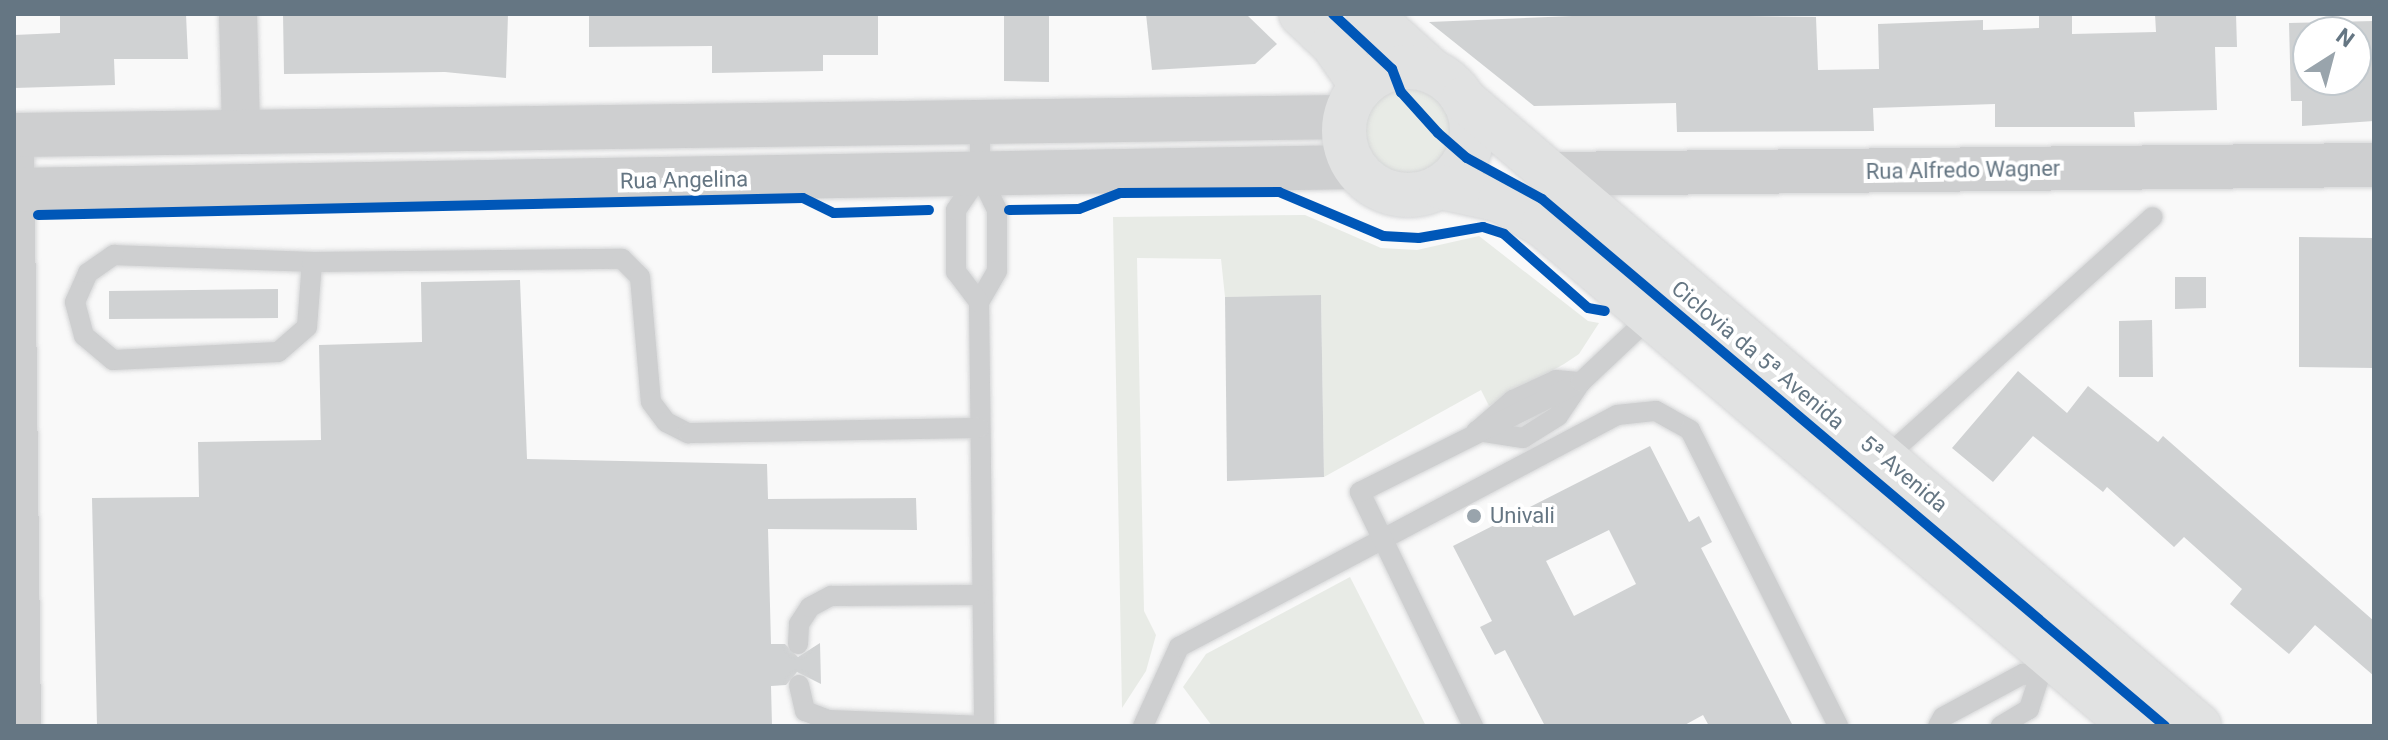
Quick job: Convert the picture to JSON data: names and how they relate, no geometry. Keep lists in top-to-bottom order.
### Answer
{
  "streets": {
    "main road": ["5ª Avenida"],
    "street": ["Rua Alfredo Wagner", "Rua Angelina"],
    "cycle path": ["Ciclovia da 5ª Avenida"]
  },
  "crossings": [
    ["Rua Alfredo Wagner", "5ª Avenida"],
    ["Rua Angelina", "5ª Avenida"]
  ],
  "places": ["Univali"],
  "north": "top right"
}
